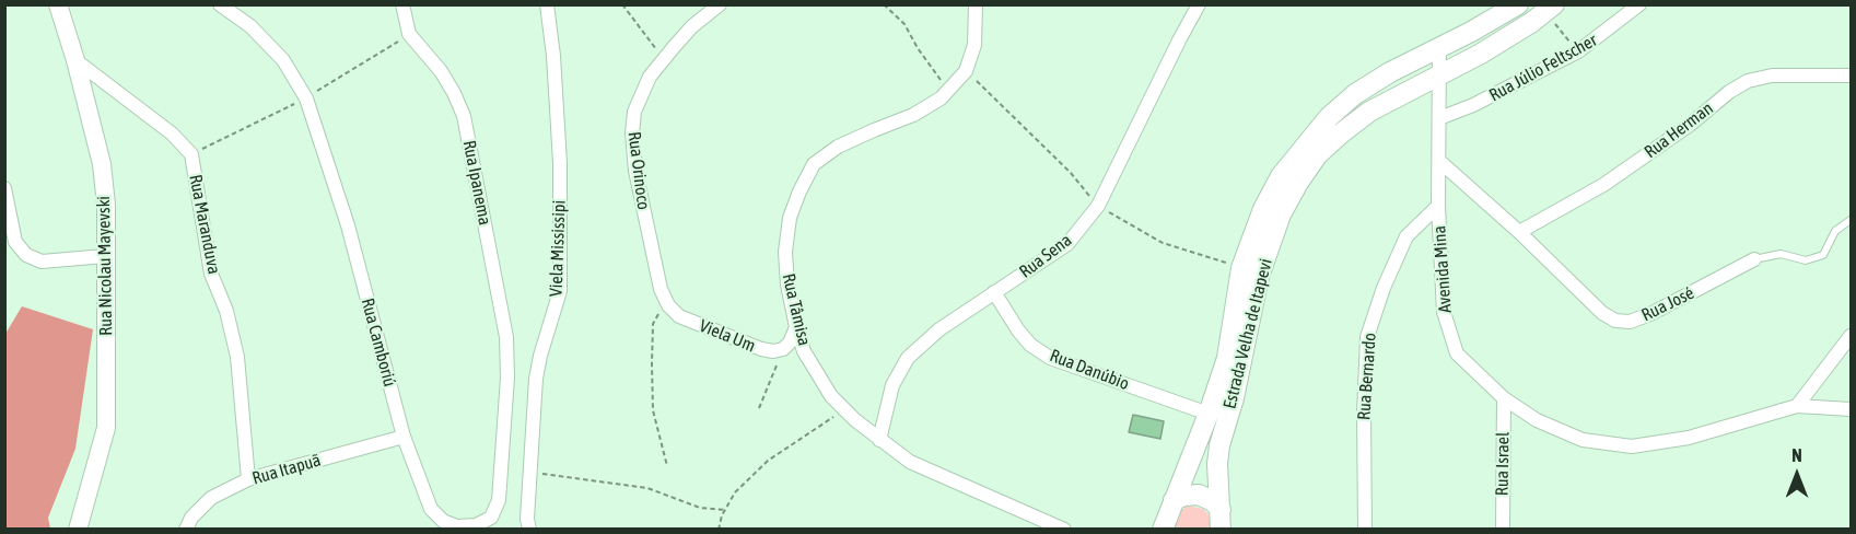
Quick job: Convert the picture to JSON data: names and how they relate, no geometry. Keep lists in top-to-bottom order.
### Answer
{
  "streets": {
    "main road": ["Estrada Velha de Itapevi"],
    "street": [
      "Rua Júlio Feltscher",
      "Rua Herman",
      "Rua Orinoco",
      "Rua Ipanema",
      "Rua Maranduva",
      "Viela Mississipi",
      "Rua Sena",
      "Rua Nicolau Mayevski",
      "Avenida Mina",
      "Rua José",
      "Rua Tâmisa",
      "Viela Um",
      "Rua Camboriú",
      "Rua Danúbio",
      "Rua Bernardo",
      "Rua Israel",
      "Rua Itapuã"
    ]
  },
  "crossings": [
    ["Rua Júlio Feltscher", "Avenida Mina"],
    ["Rua Herman", "Rua José"],
    ["Rua Orinoco", "Viela Um"],
    ["Rua Ipanema", "Rua Camboriú"],
    ["Rua Maranduva", "Rua Nicolau Mayevski"],
    ["Rua Maranduva", "Rua Itapuã"],
    ["Rua Sena", "Rua Tâmisa"],
    ["Rua Sena", "Rua Danúbio"],
    ["Avenida Mina", "Rua José"],
    ["Avenida Mina", "Estrada Velha de Itapevi"],
    ["Avenida Mina", "Rua Bernardo"],
    ["Avenida Mina", "Rua Israel"],
    ["Estrada Velha de Itapevi", "Rua Danúbio"],
    ["Rua Camboriú", "Rua Itapuã"]
  ],
  "north": "top"
}
